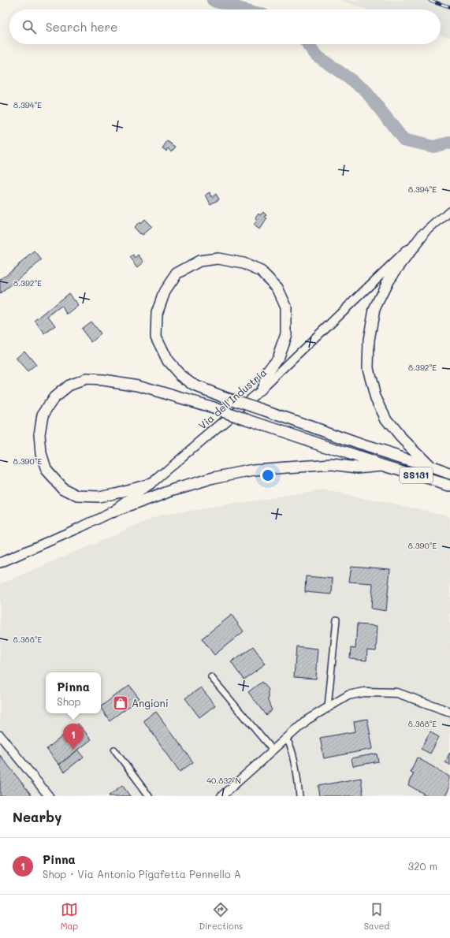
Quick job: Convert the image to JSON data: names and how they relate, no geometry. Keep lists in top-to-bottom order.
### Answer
{
  "streets": {
    "highway": ["SS131"],
    "main road": ["Via dell'Industria"]
  },
  "places": {
    "shop": ["Angioni"]
  },
  "page": {
    "search": "Search here",
    "popup": ["Pinna", "Shop"],
    "pins": "1",
    "heading": "Nearby",
    "list": [
      {
        "mark": "1",
        "name": "Pinna",
        "note": "Shop · Via Antonio Pigafetta Pennello A",
        "value": "320 m"
      }
    ],
    "nav": ["Map", "Directions", "Saved"]
  },
  "coordinates": [
    "8.394°E",
    "8.392°E",
    "8.390°E",
    "8.388°E",
    "40.832°N"
  ]
}
